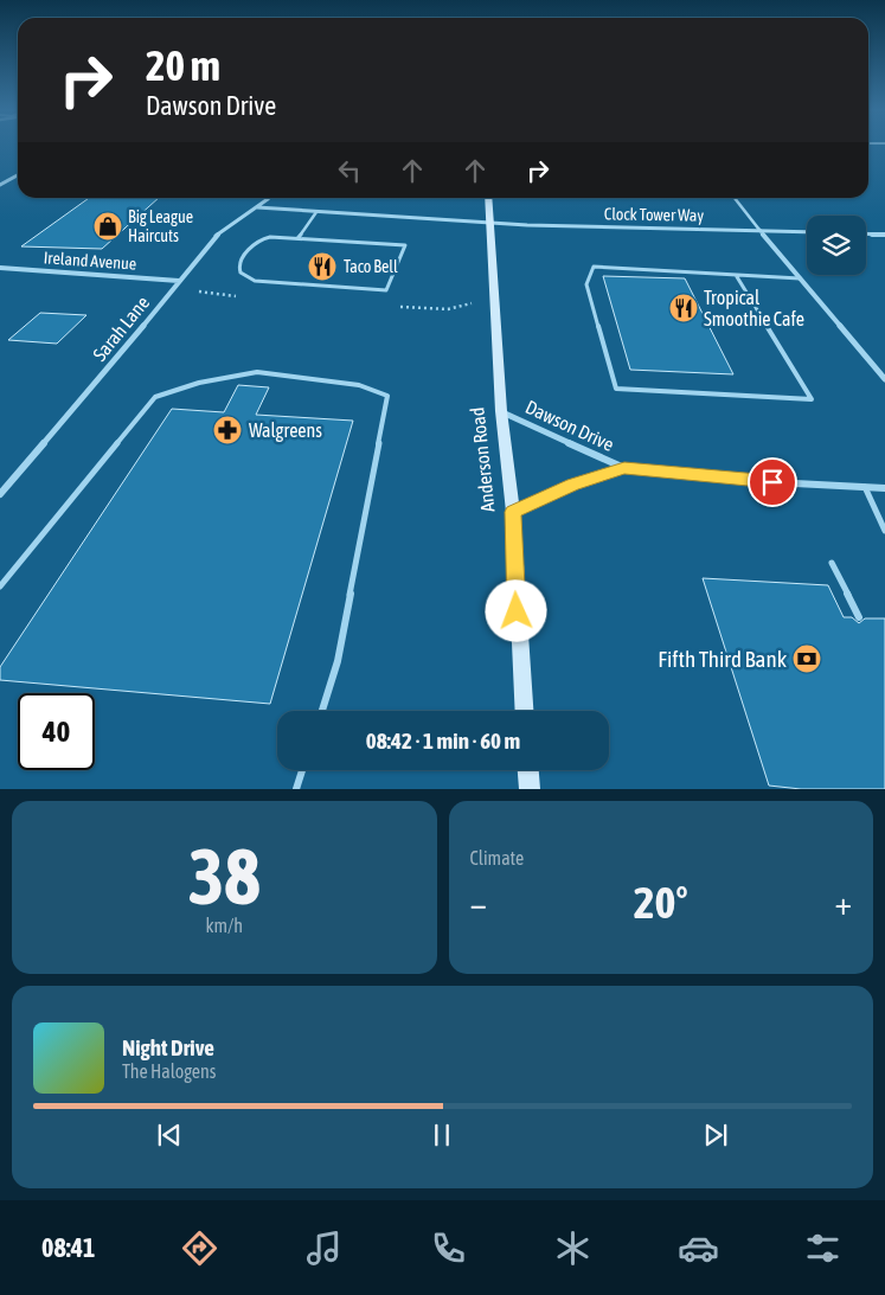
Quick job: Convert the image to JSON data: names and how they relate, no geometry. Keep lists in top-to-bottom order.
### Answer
{
  "streets": {
    "street": [
      "Clock Tower Way",
      "Ireland Avenue",
      "Sarah Lane",
      "Dawson Drive",
      "Anderson Road"
    ]
  },
  "crossings": [
    ["Clock Tower Way", "Sarah Lane"],
    ["Clock Tower Way", "Anderson Road"],
    ["Ireland Avenue", "Sarah Lane"],
    ["Dawson Drive", "Anderson Road"]
  ],
  "places": {
    "shop": ["Big League Haircuts"],
    "restaurant": ["Taco Bell", "Tropical Smoothie Cafe"],
    "pharmacy": ["Walgreens"],
    "bank": ["Fifth Third Bank"]
  },
  "page": {
    "turn": ["20 m", "Dawson Drive"],
    "limit": "40",
    "trip": "08:42 · 1 min · 60 m",
    "tile": [
      ["38", "km/h"],
      "Climate"
    ],
    "heat": ["−", "20°", "+"],
    "song": ["Night Drive", "The Halogens"],
    "tabs": "08:41"
  }
}
